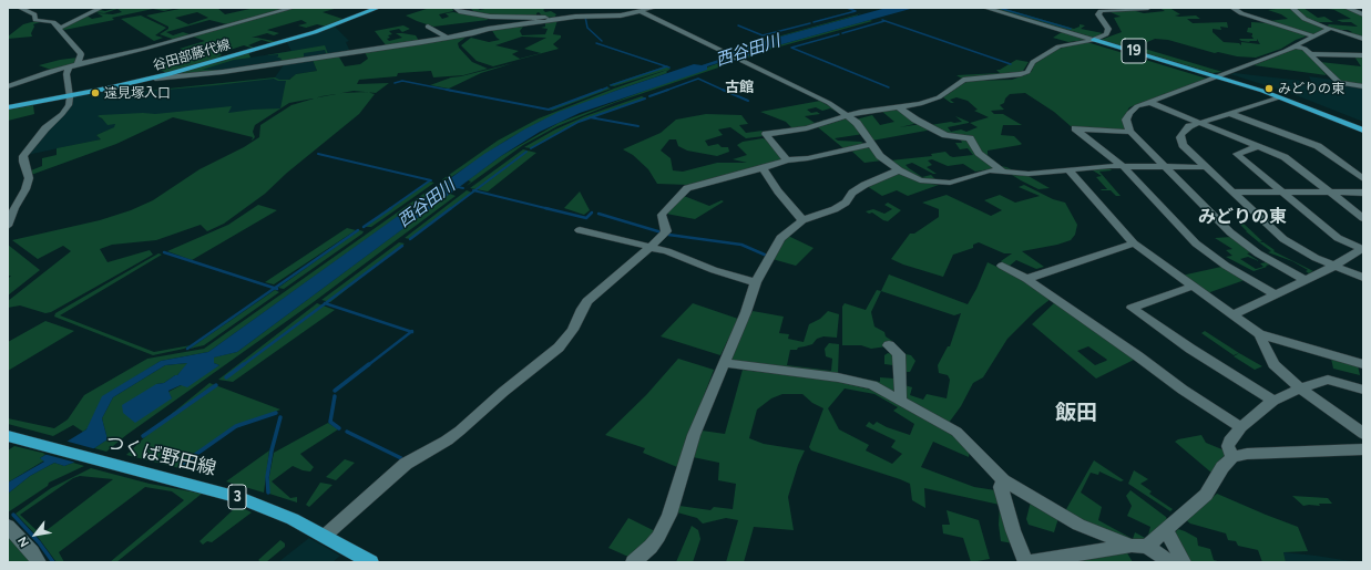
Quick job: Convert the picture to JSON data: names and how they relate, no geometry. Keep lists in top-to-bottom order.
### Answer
{
  "streets": {
    "main road": [
      "19",
      "谷田部藤代線",
      "つくば野田線",
      "3"
    ]
  },
  "districts": ["古館", "みどりの東", "飯田"],
  "water": ["西谷田川"],
  "places": ["みどりの東", "遠見塚入口"],
  "north": "bottom left"
}
